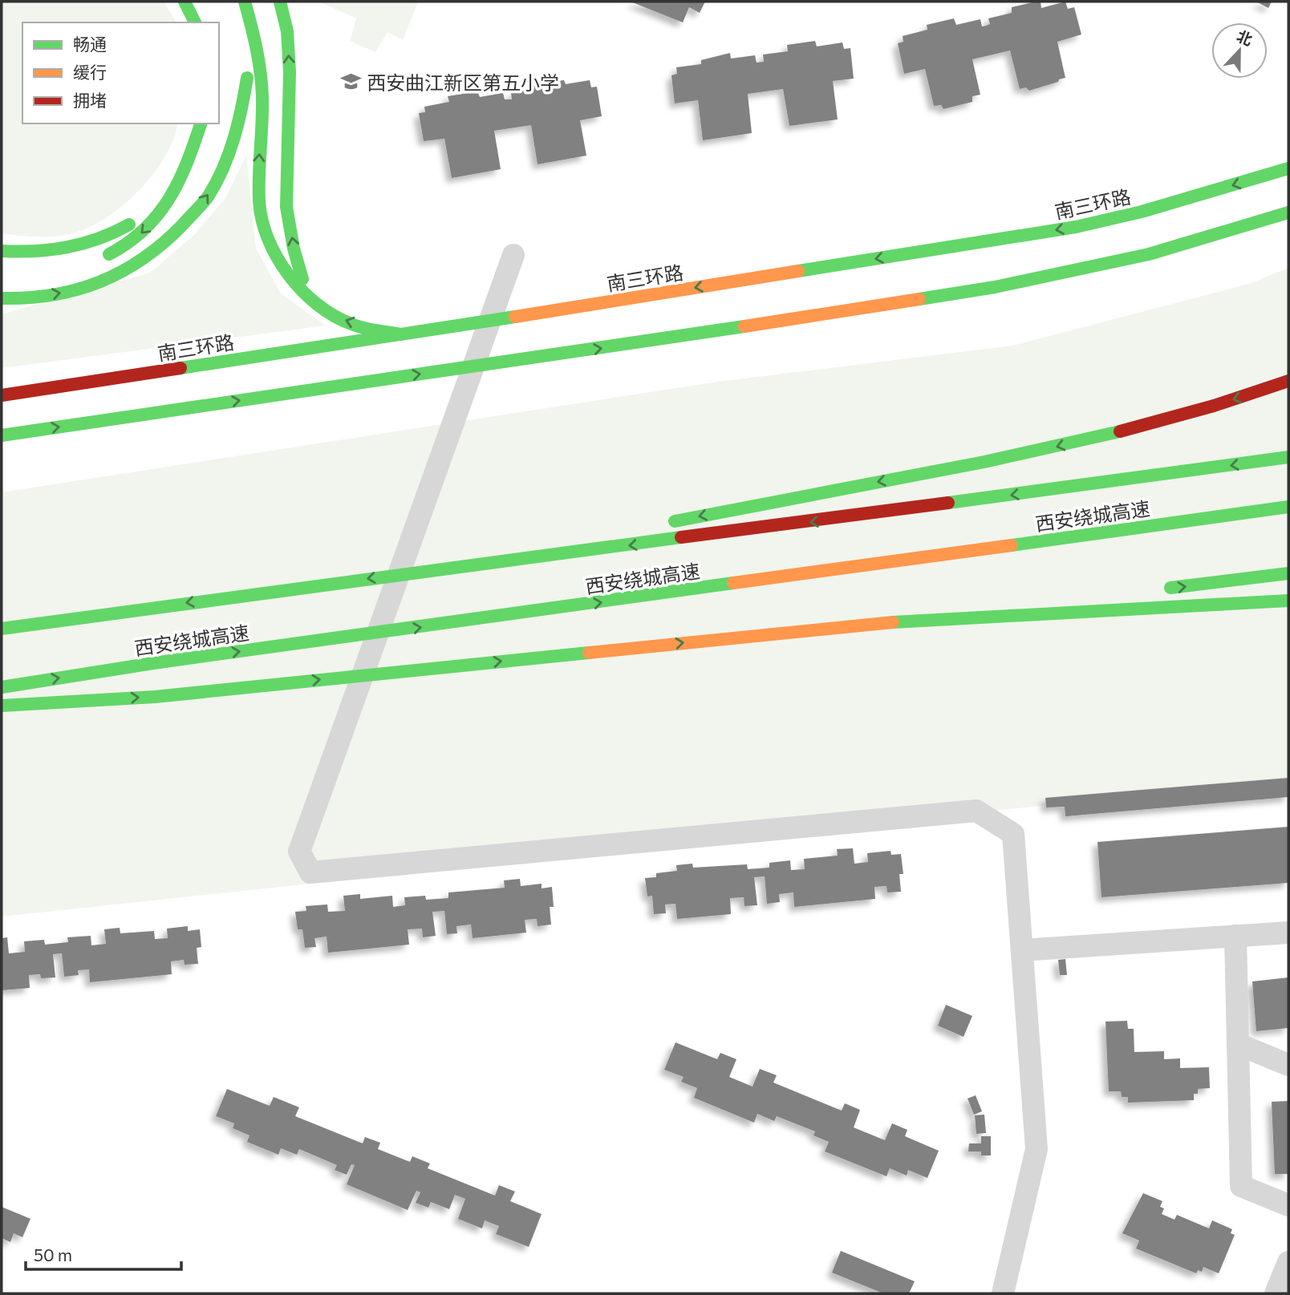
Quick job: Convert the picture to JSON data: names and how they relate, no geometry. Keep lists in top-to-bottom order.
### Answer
{
  "streets": {
    "main road": ["南三环路", "西安绕城高速"]
  },
  "places": {
    "school or university": ["西安曲江新区第五小学"]
  },
  "legend": ["畅通", "缓行", "拥堵"],
  "scale_bar": "50 m",
  "north": "top"
}
